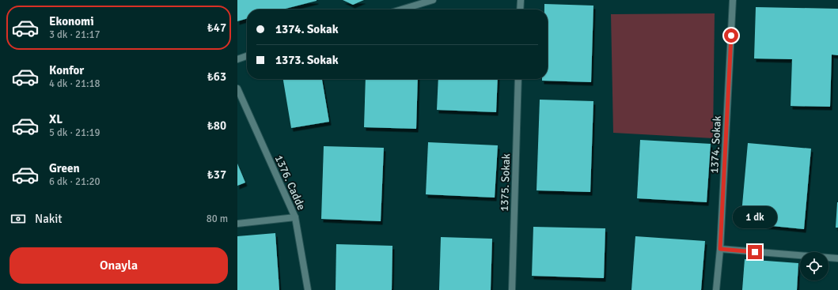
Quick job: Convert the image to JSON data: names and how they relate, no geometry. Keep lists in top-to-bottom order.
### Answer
{
  "streets": {
    "street": ["1374. Sokak", "1376. Cadde", "1375. Sokak"]
  },
  "page": {
    "list": [
      {
        "name": "Ekonomi",
        "note": "3 dk · 21:17",
        "value": "₺47"
      },
      {
        "name": "Konfor",
        "note": "4 dk · 21:18",
        "value": "₺63"
      },
      {
        "name": "XL",
        "note": "5 dk · 21:19",
        "value": "₺80"
      },
      {
        "name": "Green",
        "note": "6 dk · 21:20",
        "value": "₺37"
      }
    ],
    "banner": ["1374. Sokak", "1373. Sokak"],
    "pay": ["Nakit", "80 m"],
    "bubble": "1 dk",
    "buttons": "Onayla"
  }
}
